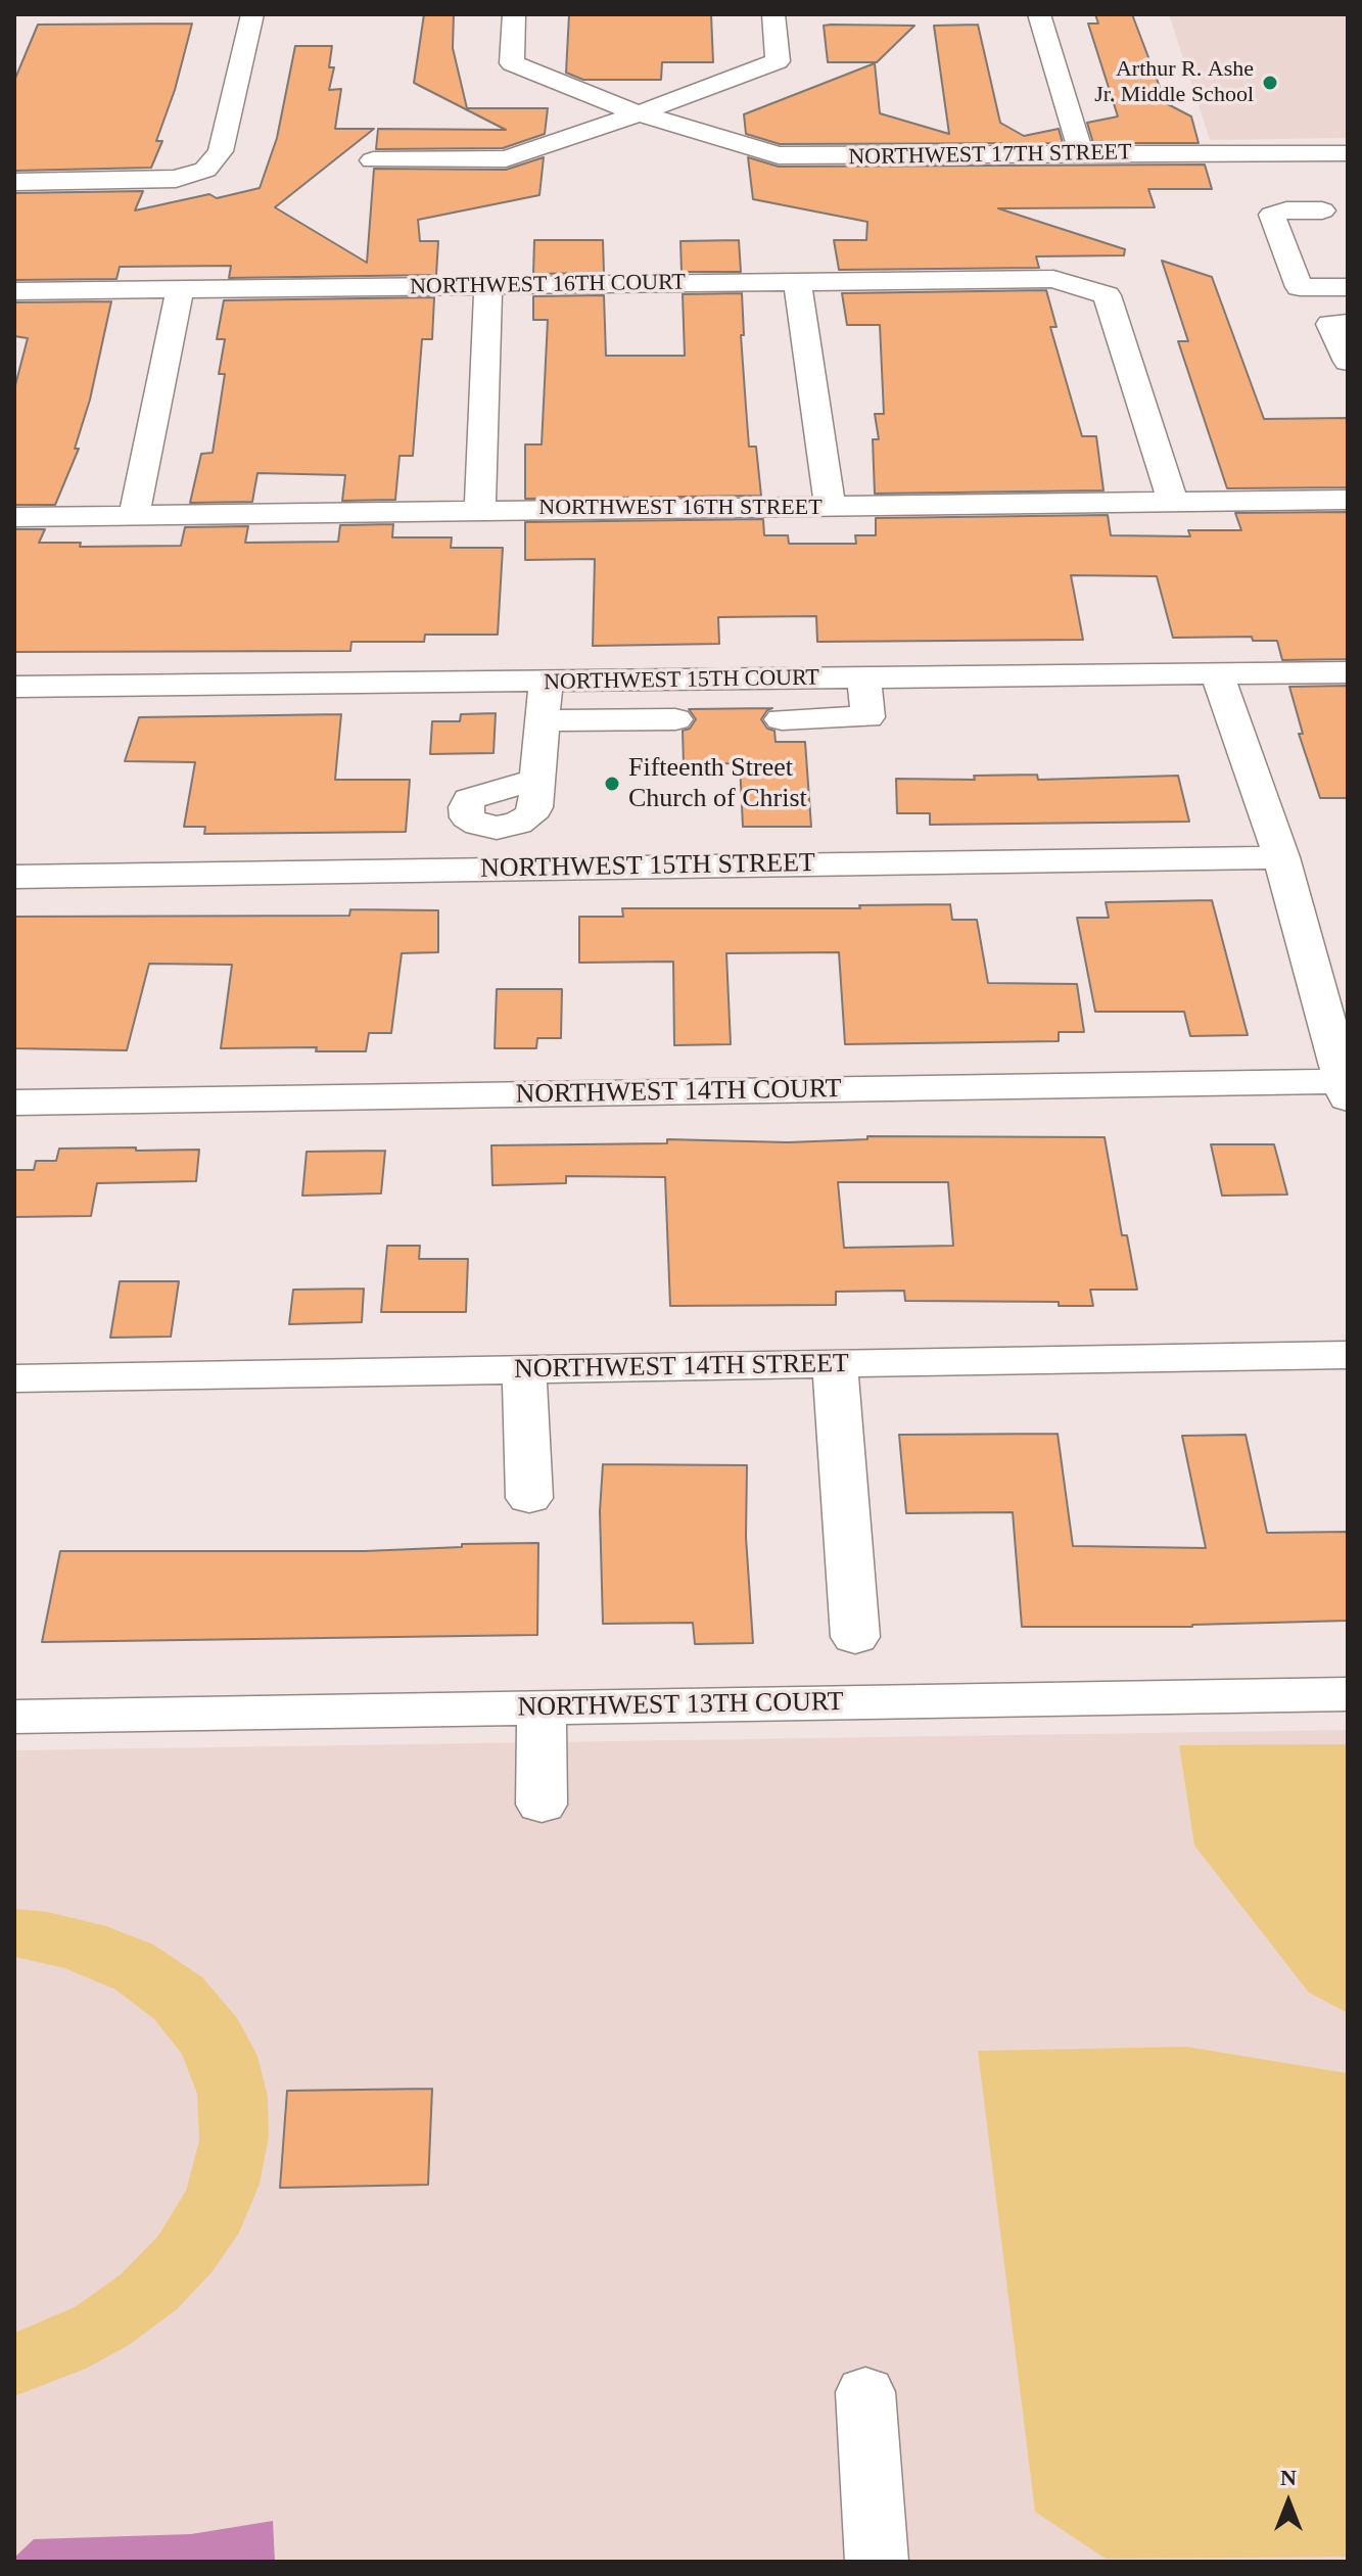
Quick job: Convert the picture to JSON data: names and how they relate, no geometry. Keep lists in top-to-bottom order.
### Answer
{
  "streets": {
    "street": [
      "NORTHWEST 17TH STREET",
      "NORTHWEST 16TH COURT",
      "NORTHWEST 16TH STREET",
      "NORTHWEST 15TH COURT",
      "NORTHWEST 15TH STREET",
      "NORTHWEST 14TH COURT",
      "NORTHWEST 14TH STREET",
      "NORTHWEST 13TH COURT"
    ]
  },
  "crossings": [
    ["NORTHWEST 16TH COURT", "NORTHWEST 16TH STREET"]
  ],
  "places": ["Arthur R. Ashe Jr. Middle School", "Fifteenth Street Church of Christ"],
  "north": "top"
}
